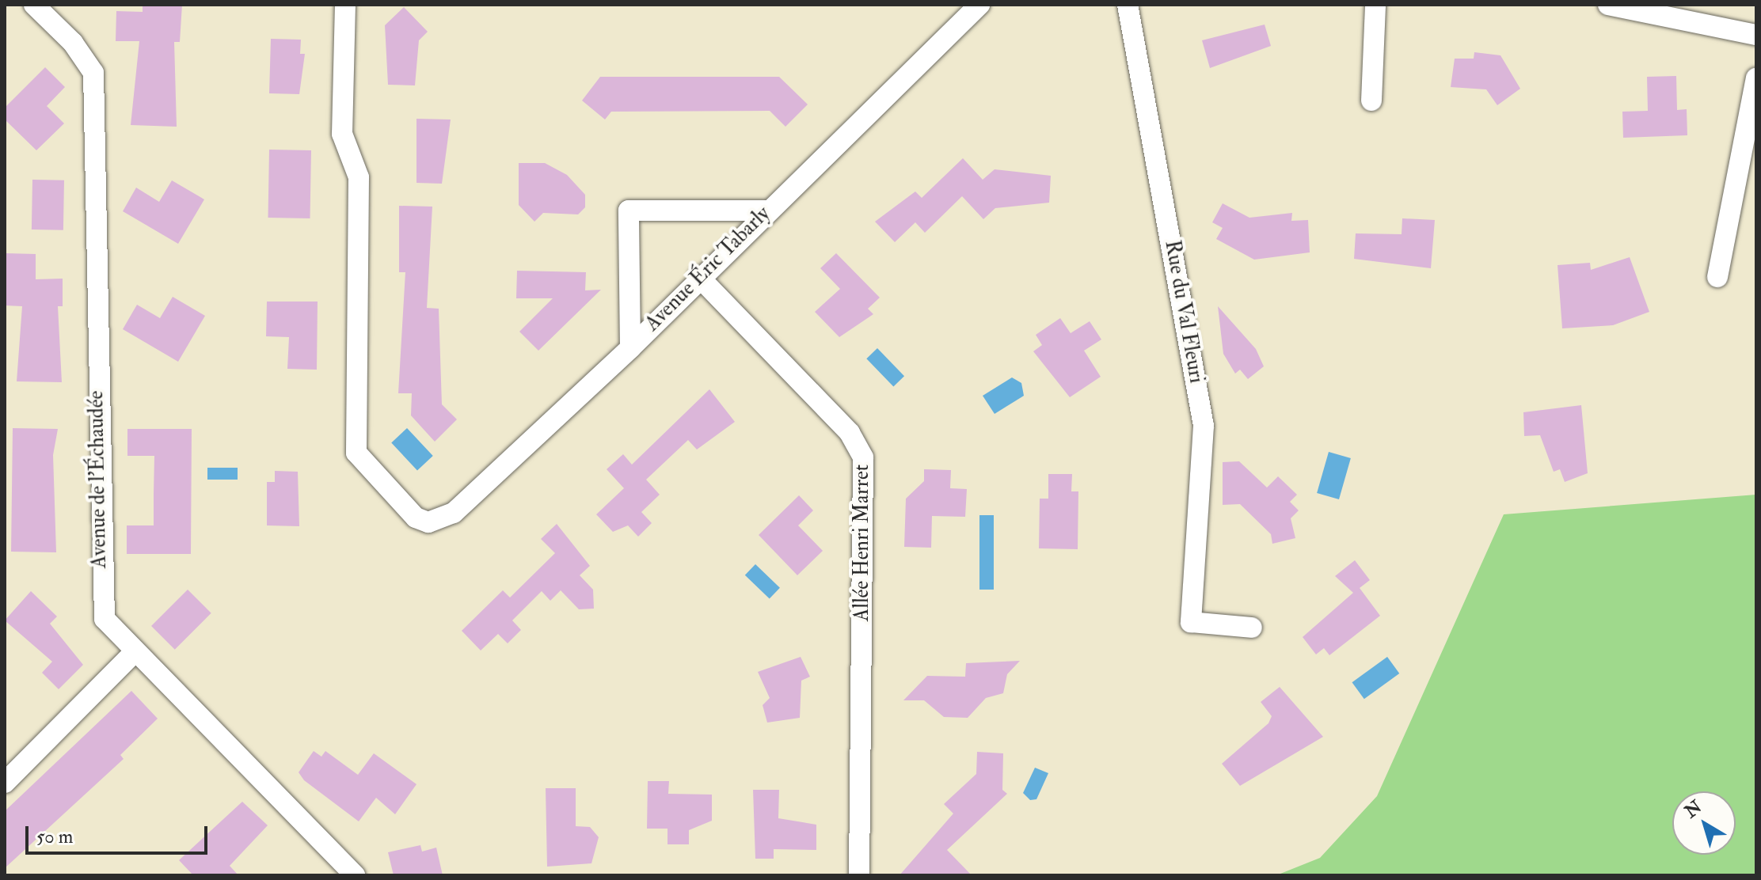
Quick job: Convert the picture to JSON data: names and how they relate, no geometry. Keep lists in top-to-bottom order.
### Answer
{
  "streets": {
    "street": [
      "Avenue Éric Tabarly",
      "Rue du Val Fleuri",
      "Avenue de l'Échaudée",
      "Allée Henri Marret"
    ]
  },
  "crossings": [
    ["Avenue Éric Tabarly", "Allée Henri Marret"]
  ],
  "scale_bar": "50 m",
  "north": "top left"
}
